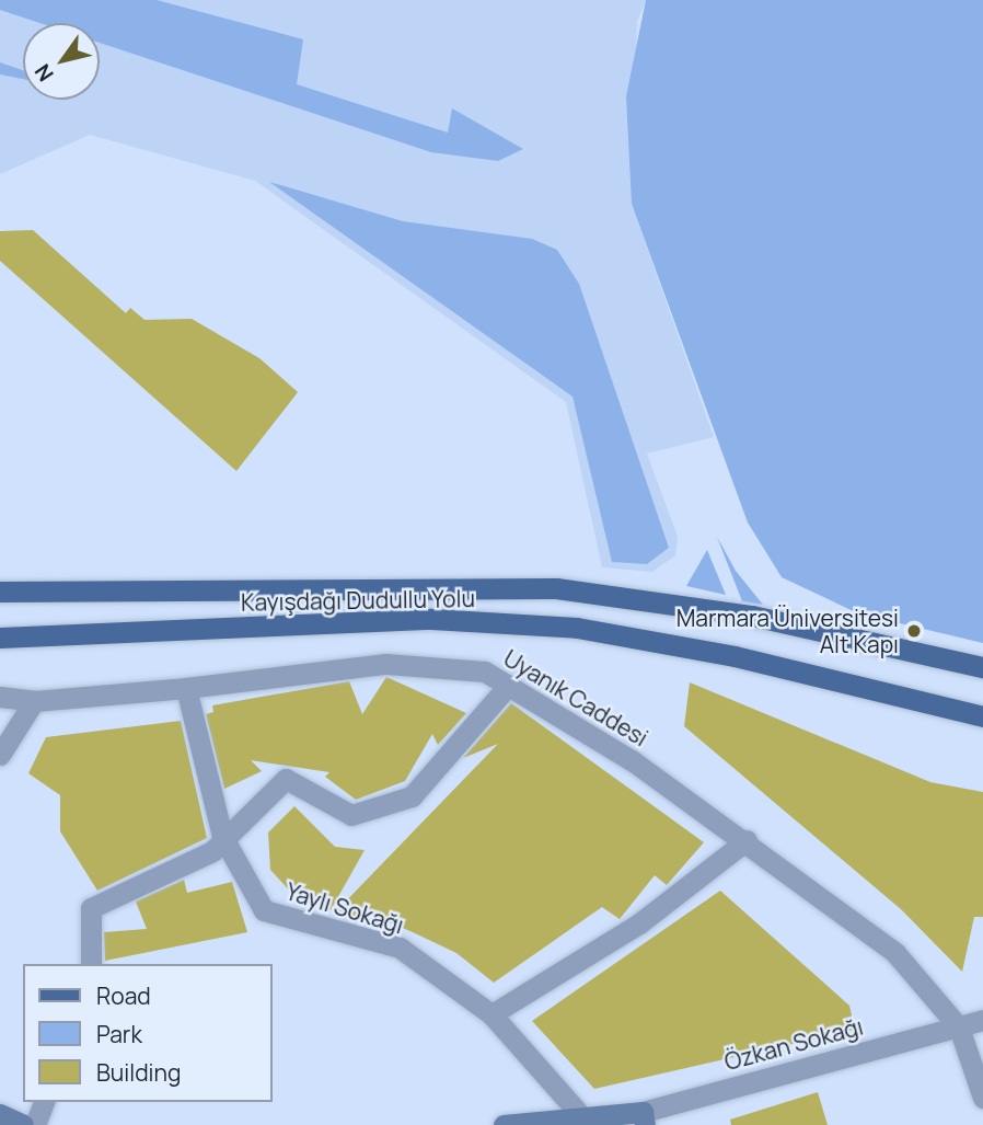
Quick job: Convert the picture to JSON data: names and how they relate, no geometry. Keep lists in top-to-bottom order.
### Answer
{
  "streets": {
    "main road": ["Kayışdağı Dudullu Yolu"],
    "street": ["Uyanık Caddesi", "Yaylı Sokağı", "Özkan Sokağı"]
  },
  "crossings": [
    ["Uyanık Caddesi", "Yaylı Sokağı"],
    ["Uyanık Caddesi", "Özkan Sokağı"]
  ],
  "places": ["Marmara Üniversitesi Alt Kapı"],
  "legend": ["Road", "Park", "Building"],
  "north": "bottom left"
}
